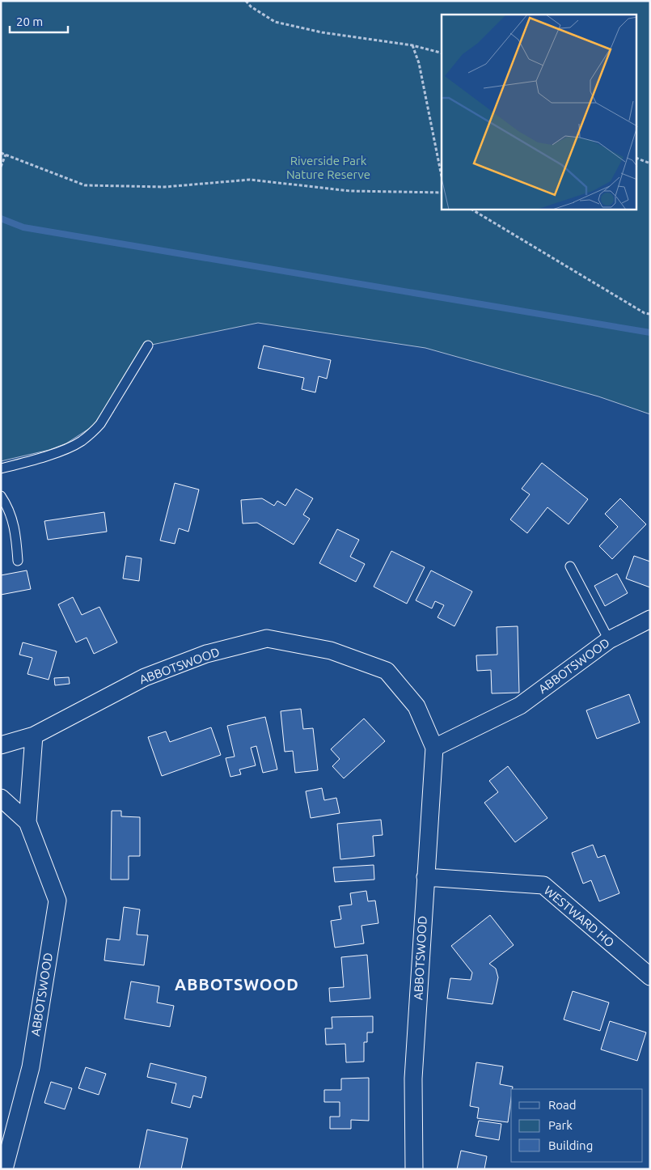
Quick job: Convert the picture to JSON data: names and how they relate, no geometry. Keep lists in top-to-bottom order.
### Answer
{
  "streets": {
    "street": ["ABBOTSWOOD", "WESTWARD HO"]
  },
  "crossings": [
    ["ABBOTSWOOD", "WESTWARD HO"]
  ],
  "districts": ["ABBOTSWOOD"],
  "parks": ["Riverside Park Nature Reserve"],
  "legend": ["Road", "Park", "Building"],
  "scale_bar": "20 m"
}
